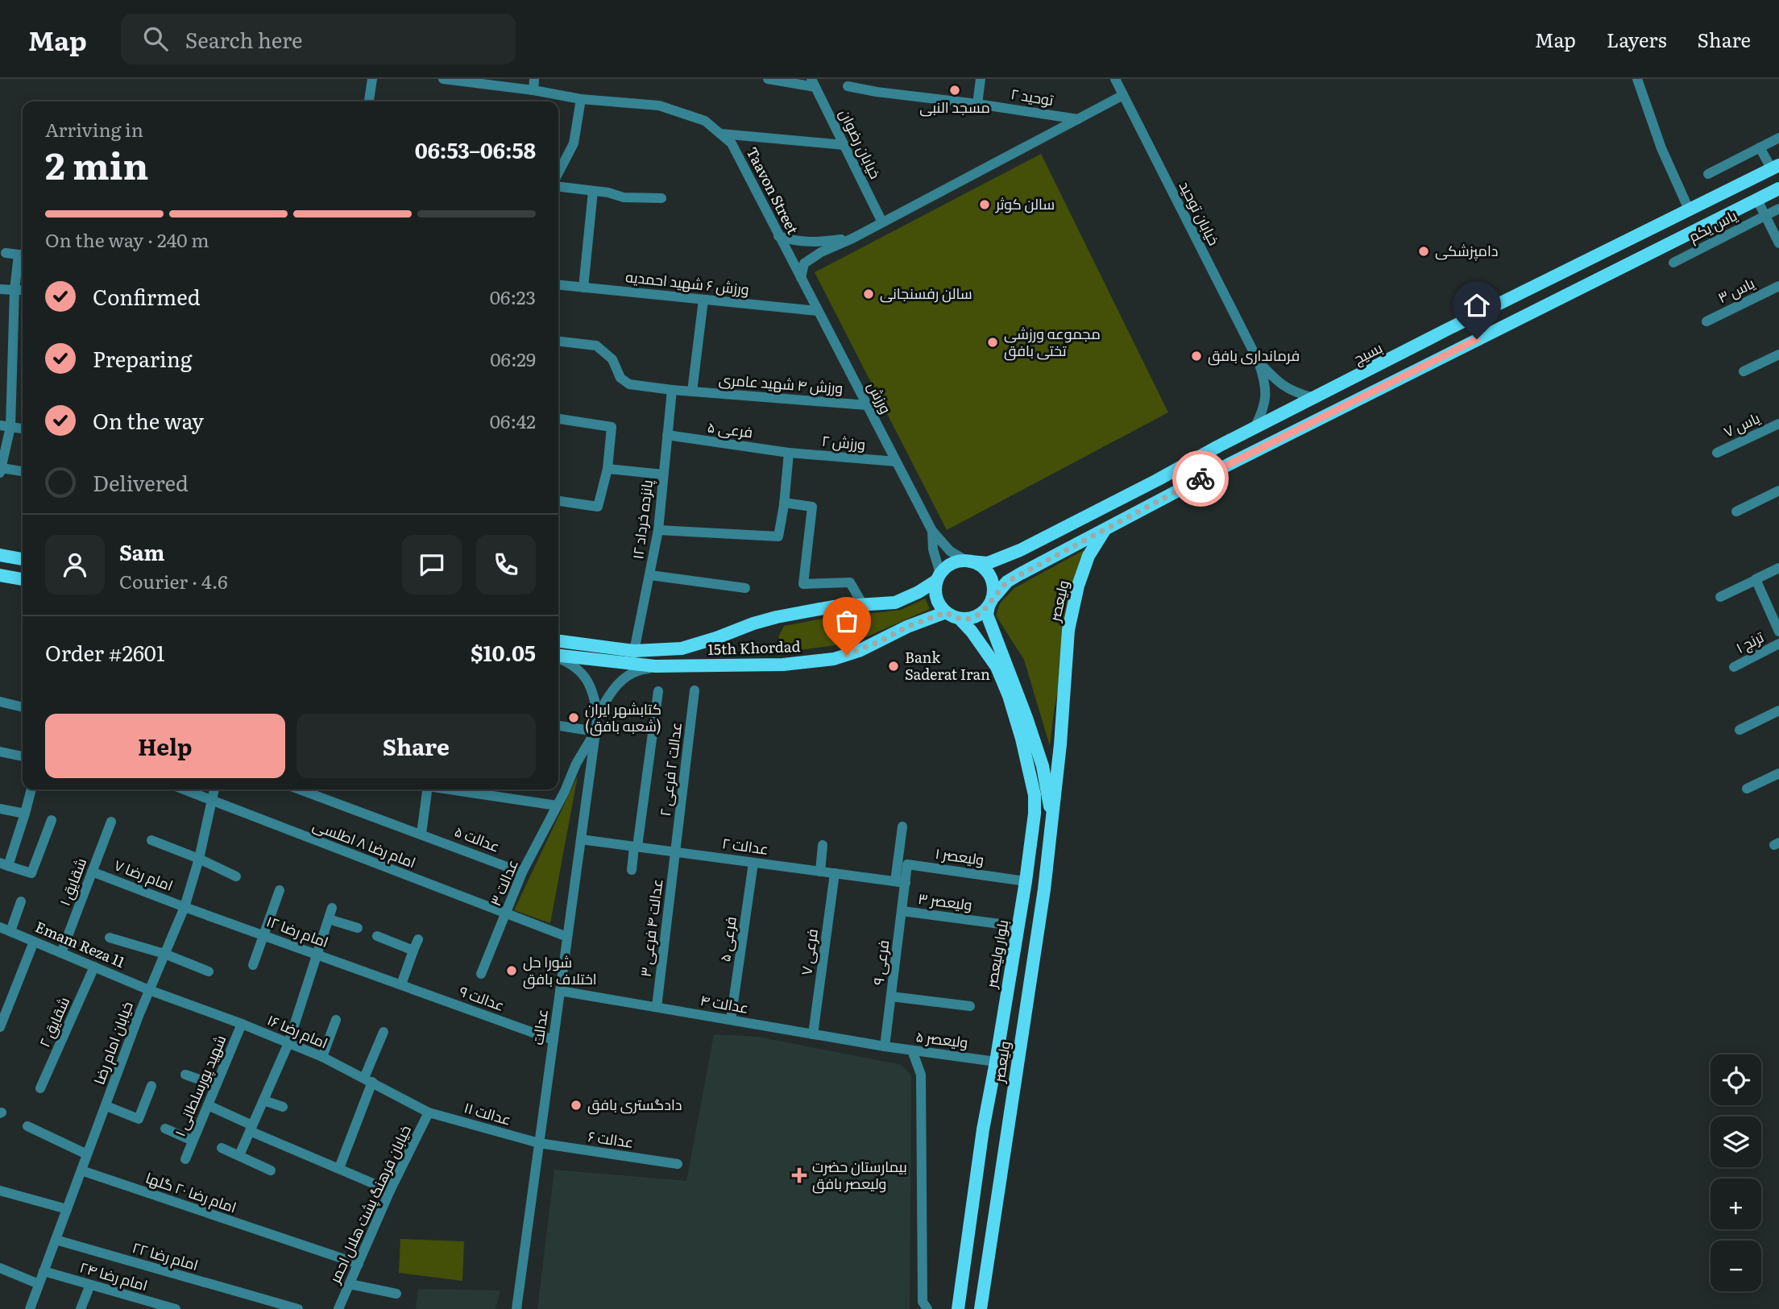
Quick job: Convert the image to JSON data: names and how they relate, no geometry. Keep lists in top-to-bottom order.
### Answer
{
  "streets": {
    "main road": [
      "بسیج",
      "ولیعصر",
      "15th Khordad",
      "بلوار ولیعصر"
    ],
    "street": [
      "توحید ۲",
      "خیابان رضوان",
      "Taavon Street",
      "خیابان توحید",
      "یاس یکم",
      "ورزش ۶ شهید احمدیه",
      "یاس ۳",
      "ورزش ۴ شهید عامری",
      "ورزش",
      "یاس ۷",
      "فرعی ۵",
      "ورزش ۲",
      "پانزده خرداد ۱۲",
      "ترنج ۱",
      "عدالت ۲ فرعی ۲",
      "عدالت ۵",
      "امام رضا ۸ اطلسی",
      "عدالت ۲",
      "ولیعصر ۱",
      "امام رضا ۷",
      "شقایق ۱",
      "عدالت ۳",
      "ولیعصر ۳",
      "عدالت ۴ فرعی ۳",
      "امام رضا ۱۲",
      "Emam Reza 11",
      "فرعی ۷",
      "فرعی ۹",
      "عدالت ۹",
      "عدالت ۴",
      "شقایق ۲",
      "عدالت",
      "امام رضا ۱۶",
      "ولیعصر ۵",
      "خیابان امام رضا",
      "شهید پورسلطانی ۱",
      "عدالت ۱۱",
      "عدالت ۶",
      "امام رضا ۲۰ گلها",
      "خیابان فرهنگ پشت هلال احمر",
      "امام رضا ۲۲",
      "امام رضا ۲۴"
    ]
  },
  "crossings": [
    ["Taavon Street", "ورزش"],
    ["ورزش ۶ شهید احمدیه", "ورزش"],
    ["بسیج", "ورزش"],
    ["بسیج", "ولیعصر"],
    ["بسیج", "15th Khordad"],
    ["بسیج", "بلوار ولیعصر"],
    ["ورزش ۴ شهید عامری", "ورزش"],
    ["ورزش ۴ شهید عامری", "پانزده خرداد ۱۲"],
    ["ورزش", "ورزش ۲"],
    ["ورزش", "ولیعصر"],
    ["ورزش", "15th Khordad"],
    ["ورزش", "بلوار ولیعصر"],
    ["فرعی ۵", "ورزش ۲"],
    ["فرعی ۵", "پانزده خرداد ۱۲"],
    ["فرعی ۵", "عدالت ۲"],
    ["فرعی ۵", "عدالت ۴"],
    ["پانزده خرداد ۱۲", "15th Khordad"],
    ["ولیعصر", "15th Khordad"],
    ["ولیعصر", "بلوار ولیعصر"],
    ["15th Khordad", "بلوار ولیعصر"],
    ["15th Khordad", "عدالت"],
    ["عدالت ۲ فرعی ۲", "عدالت ۲"],
    ["عدالت ۲ فرعی ۲", "عدالت ۴ فرعی ۳"],
    ["عدالت ۵", "عدالت ۳"],
    ["امام رضا ۸ اطلسی", "عدالت ۳"],
    ["امام رضا ۸ اطلسی", "عدالت"],
    ["امام رضا ۸ اطلسی", "خیابان امام رضا"],
    ["عدالت ۲", "ولیعصر ۱"],
    ["عدالت ۲", "عدالت ۴ فرعی ۳"],
    ["عدالت ۲", "فرعی ۷"],
    ["عدالت ۲", "فرعی ۹"],
    ["عدالت ۲", "عدالت"],
    ["ولیعصر ۱", "بلوار ولیعصر"],
    ["ولیعصر ۱", "فرعی ۹"],
    ["امام رضا ۷", "شقایق ۱"],
    ["امام رضا ۷", "امام رضا ۱۲"],
    ["امام رضا ۷", "خیابان امام رضا"],
    ["شقایق ۱", "Emam Reza 11"],
    ["عدالت ۳", "عدالت"],
    ["ولیعصر ۳", "بلوار ولیعصر"],
    ["ولیعصر ۳", "فرعی ۹"],
    ["عدالت ۴ فرعی ۳", "عدالت ۴"],
    ["امام رضا ۱۲", "عدالت ۹"],
    ["امام رضا ۱۲", "خیابان امام رضا"],
    ["Emam Reza 11", "شقایق ۲"],
    ["Emam Reza 11", "امام رضا ۱۶"],
    ["Emam Reza 11", "خیابان امام رضا"],
    ["فرعی ۷", "عدالت ۴"],
    ["بلوار ولیعصر", "ولیعصر ۵"],
    ["فرعی ۹", "عدالت ۴"],
    ["فرعی ۹", "ولیعصر ۵"],
    ["عدالت ۹", "عدالت"],
    ["عدالت ۴", "عدالت"],
    ["عدالت ۴", "ولیعصر ۵"],
    ["عدالت", "عدالت ۱۱"],
    ["عدالت", "عدالت ۶"],
    ["امام رضا ۱۶", "خیابان امام رضا"],
    ["امام رضا ۱۶", "شهید پورسلطانی ۱"],
    ["امام رضا ۱۶", "عدالت ۱۱"],
    ["امام رضا ۱۶", "خیابان فرهنگ پشت هلال احمر"],
    ["خیابان امام رضا", "امام رضا ۲۰ گلها"],
    ["خیابان امام رضا", "امام رضا ۲۲"],
    ["خیابان امام رضا", "امام رضا ۲۴"],
    ["عدالت ۱۱", "عدالت ۶"],
    ["عدالت ۱۱", "خیابان فرهنگ پشت هلال احمر"],
    ["امام رضا ۲۰ گلها", "خیابان فرهنگ پشت هلال احمر"]
  ],
  "places": {
    "other": [
      "مسجد النبی",
      "سالن کوثر",
      "دامپزشکی",
      "سالن رفسنجانی",
      "مجموعه ورزشی تختی بافق",
      "فرمانداری بافق",
      "Bank Saderat Iran",
      "کتابشهر ایران (شعبه بافق)",
      "شورا حل اختلاف بافق",
      "دادگستری بافق"
    ],
    "health": ["بیمارستان حضرت ولیعصر بافق"]
  },
  "page": {
    "header": "Map",
    "search": "Search here",
    "nav": ["Map", "Layers", "Share"],
    "heading": ["2 min", "Arriving in", "06:53–06:58"],
    "panel": [
      "Sam",
      "Courier · 4.6",
      "Order #2601",
      "$10.05"
    ],
    "bar": "On the way · 240 m",
    "list": [
      ["Confirmed", "06:23"],
      ["Preparing", "06:29"],
      ["On the way", "06:42"],
      "Delivered"
    ],
    "buttons": ["Help", "Share"],
    "map_buttons": ["+", "−"]
  }
}
